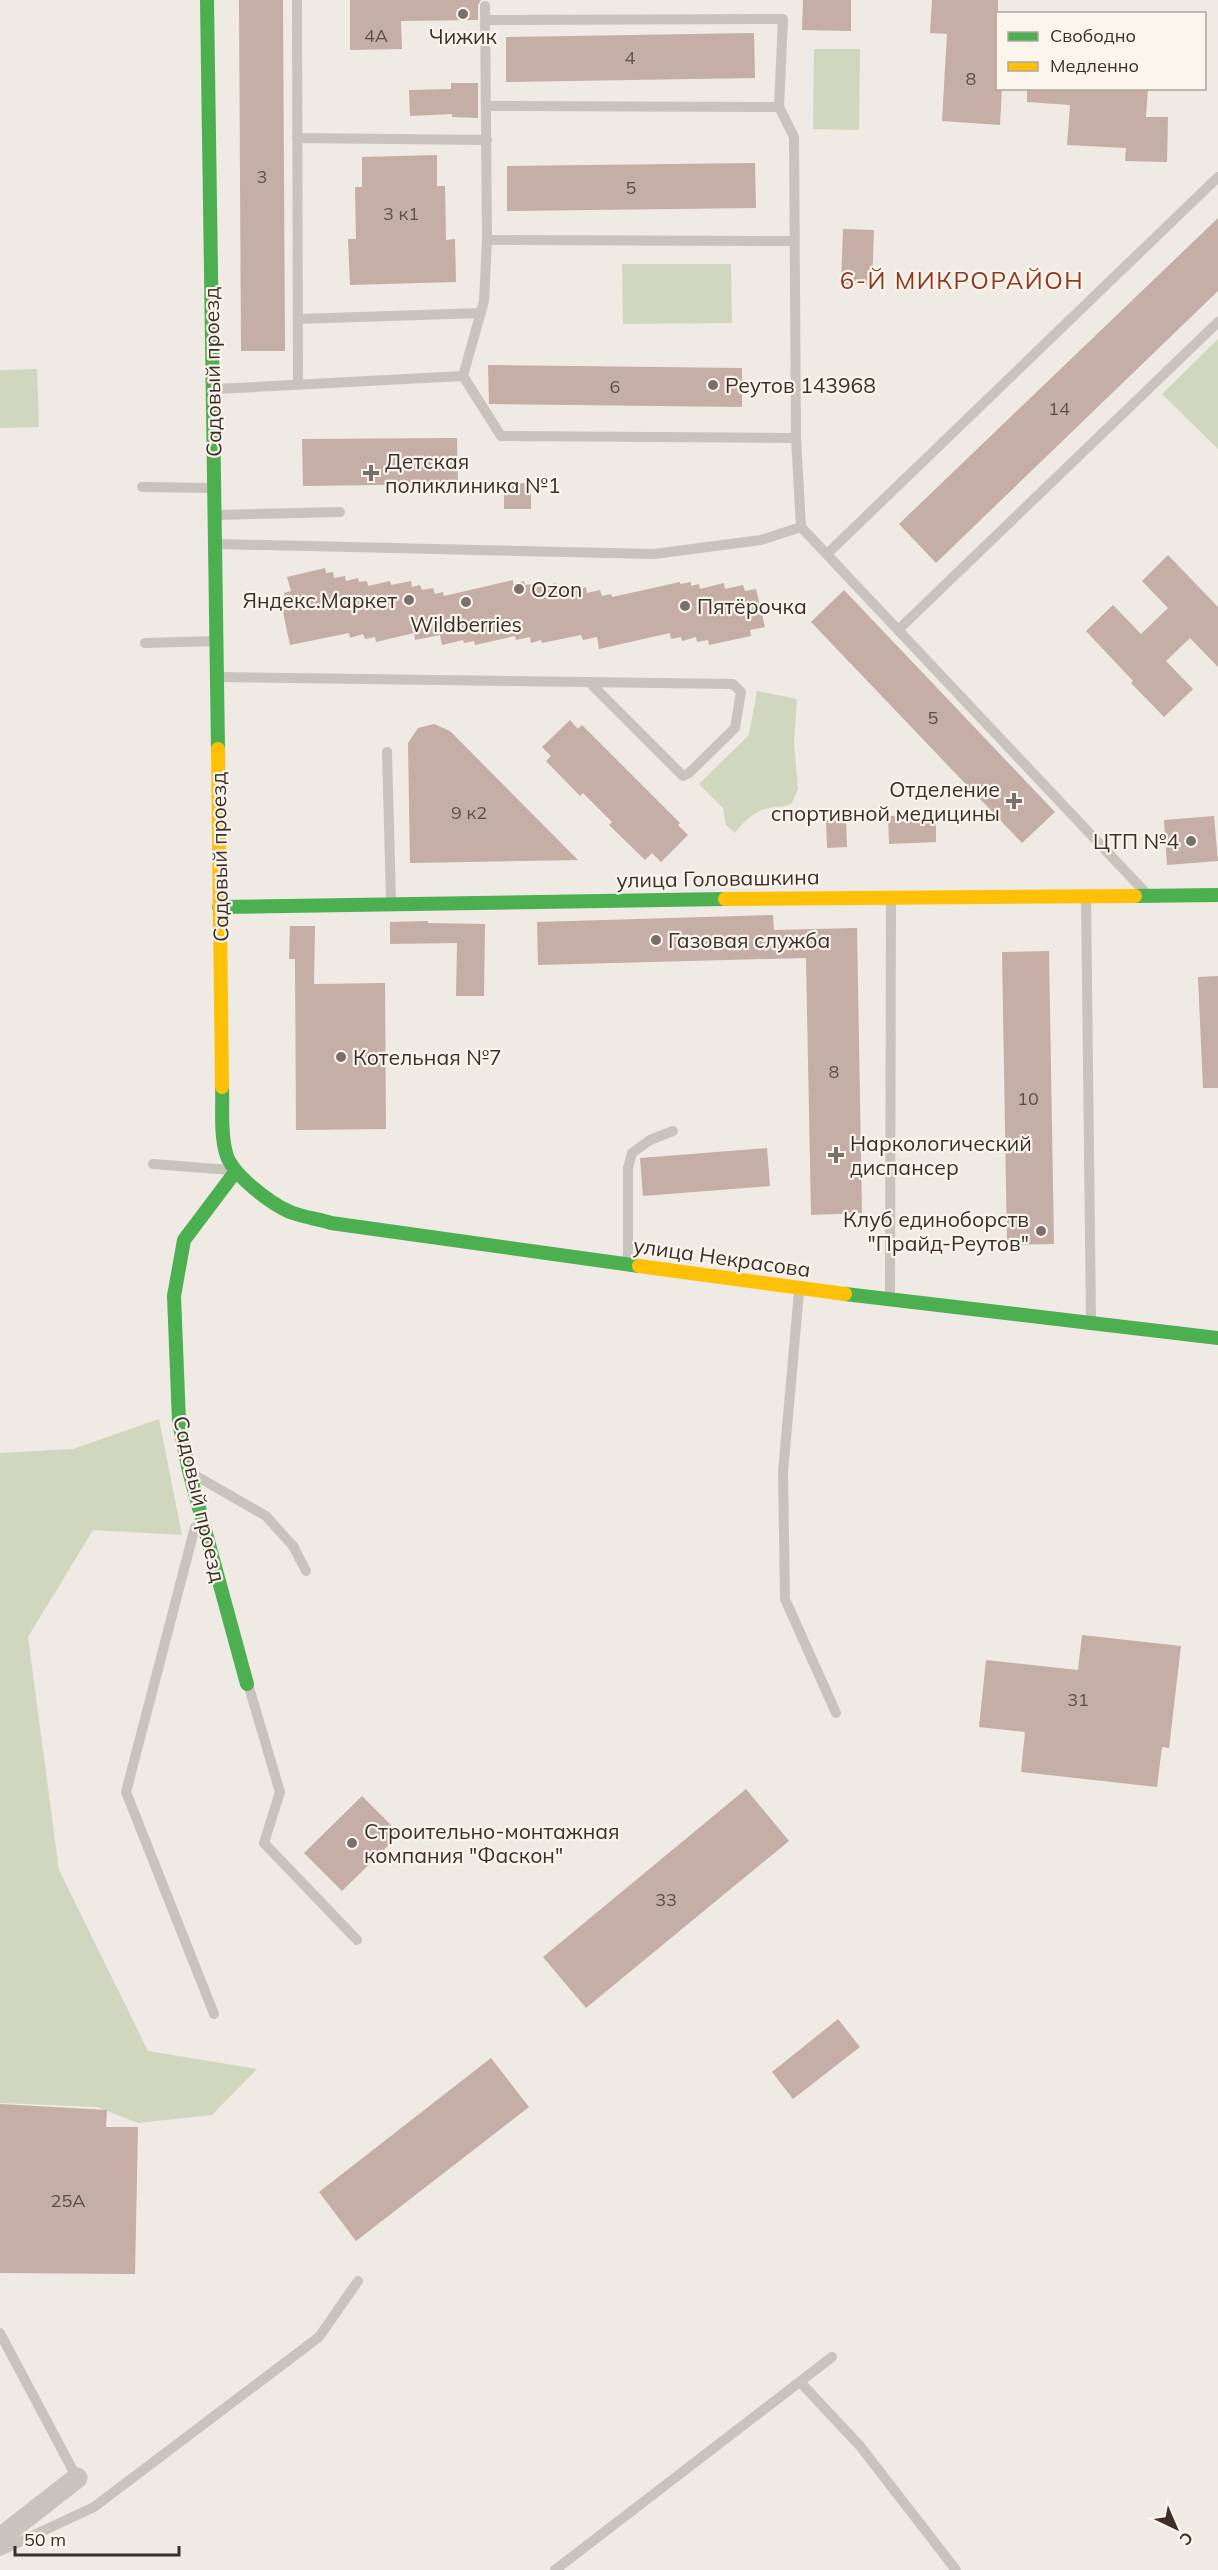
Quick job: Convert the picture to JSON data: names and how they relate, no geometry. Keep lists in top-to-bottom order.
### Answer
{
  "streets": {
    "street": ["Садовый проезд", "улица Головашкина", "улица Некрасова"]
  },
  "crossings": [
    ["Садовый проезд", "улица Головашкина"],
    ["Садовый проезд", "улица Некрасова"]
  ],
  "districts": ["6-Й МИКРОРАЙОН"],
  "places": {
    "other": [
      "Чижик",
      "Реутов 143968",
      "Ozon",
      "Яндекс.Маркет",
      "Wildberries",
      "Пятёрочка",
      "ЦТП №4",
      "Газовая служба",
      "Котельная №7",
      "Клуб единоборств \"Прайд-Реутов\"",
      "Строительно-монтажная компания \"Фаскон\""
    ],
    "health": ["Детская поликлиника №1", "Отделение спортивной медицины", "Наркологический диспансер"]
  },
  "house_numbers": [
    "4А",
    "4",
    "8",
    "3",
    "5",
    "3 к1",
    "6",
    "14",
    "5",
    "9 к2",
    "8",
    "10",
    "31",
    "33",
    "25А"
  ],
  "legend": ["Свободно", "Медленно"],
  "scale_bar": "50 m",
  "north": "bottom right"
}
